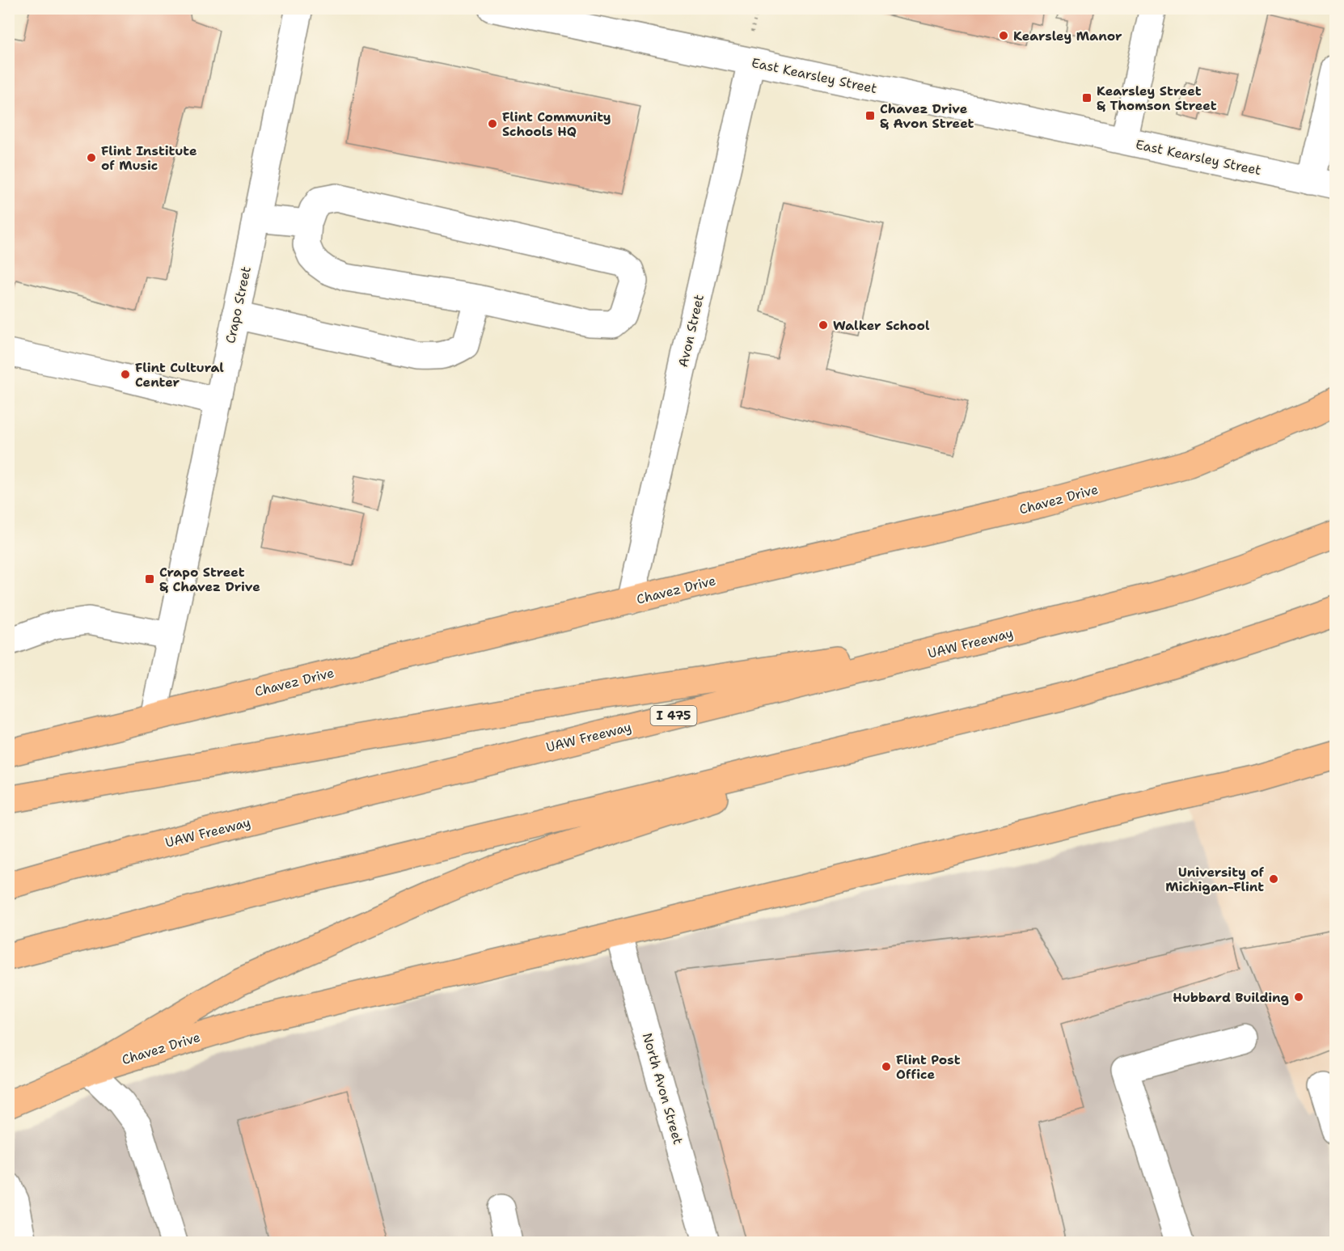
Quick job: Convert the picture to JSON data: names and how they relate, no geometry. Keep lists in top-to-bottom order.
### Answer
{
  "streets": {
    "main road": ["Chavez Drive", "UAW Freeway", "I 475"],
    "street": [
      "East Kearsley Street",
      "Crapo Street",
      "Avon Street",
      "North Avon Street"
    ]
  },
  "crossings": [
    ["East Kearsley Street", "Avon Street"],
    ["Crapo Street", "Chavez Drive"],
    ["Avon Street", "Chavez Drive"],
    ["Chavez Drive", "North Avon Street"]
  ],
  "places": {
    "other": [
      "Kearsley Manor",
      "Flint Community Schools HQ",
      "Flint Institute of Music",
      "Walker School",
      "Flint Cultural Center",
      "University of Michigan-Flint",
      "Hubbard Building",
      "Flint Post Office"
    ],
    "transit": ["Kearsley Street & Thomson Street", "Chavez Drive & Avon Street", "Crapo Street & Chavez Drive"]
  }
}
